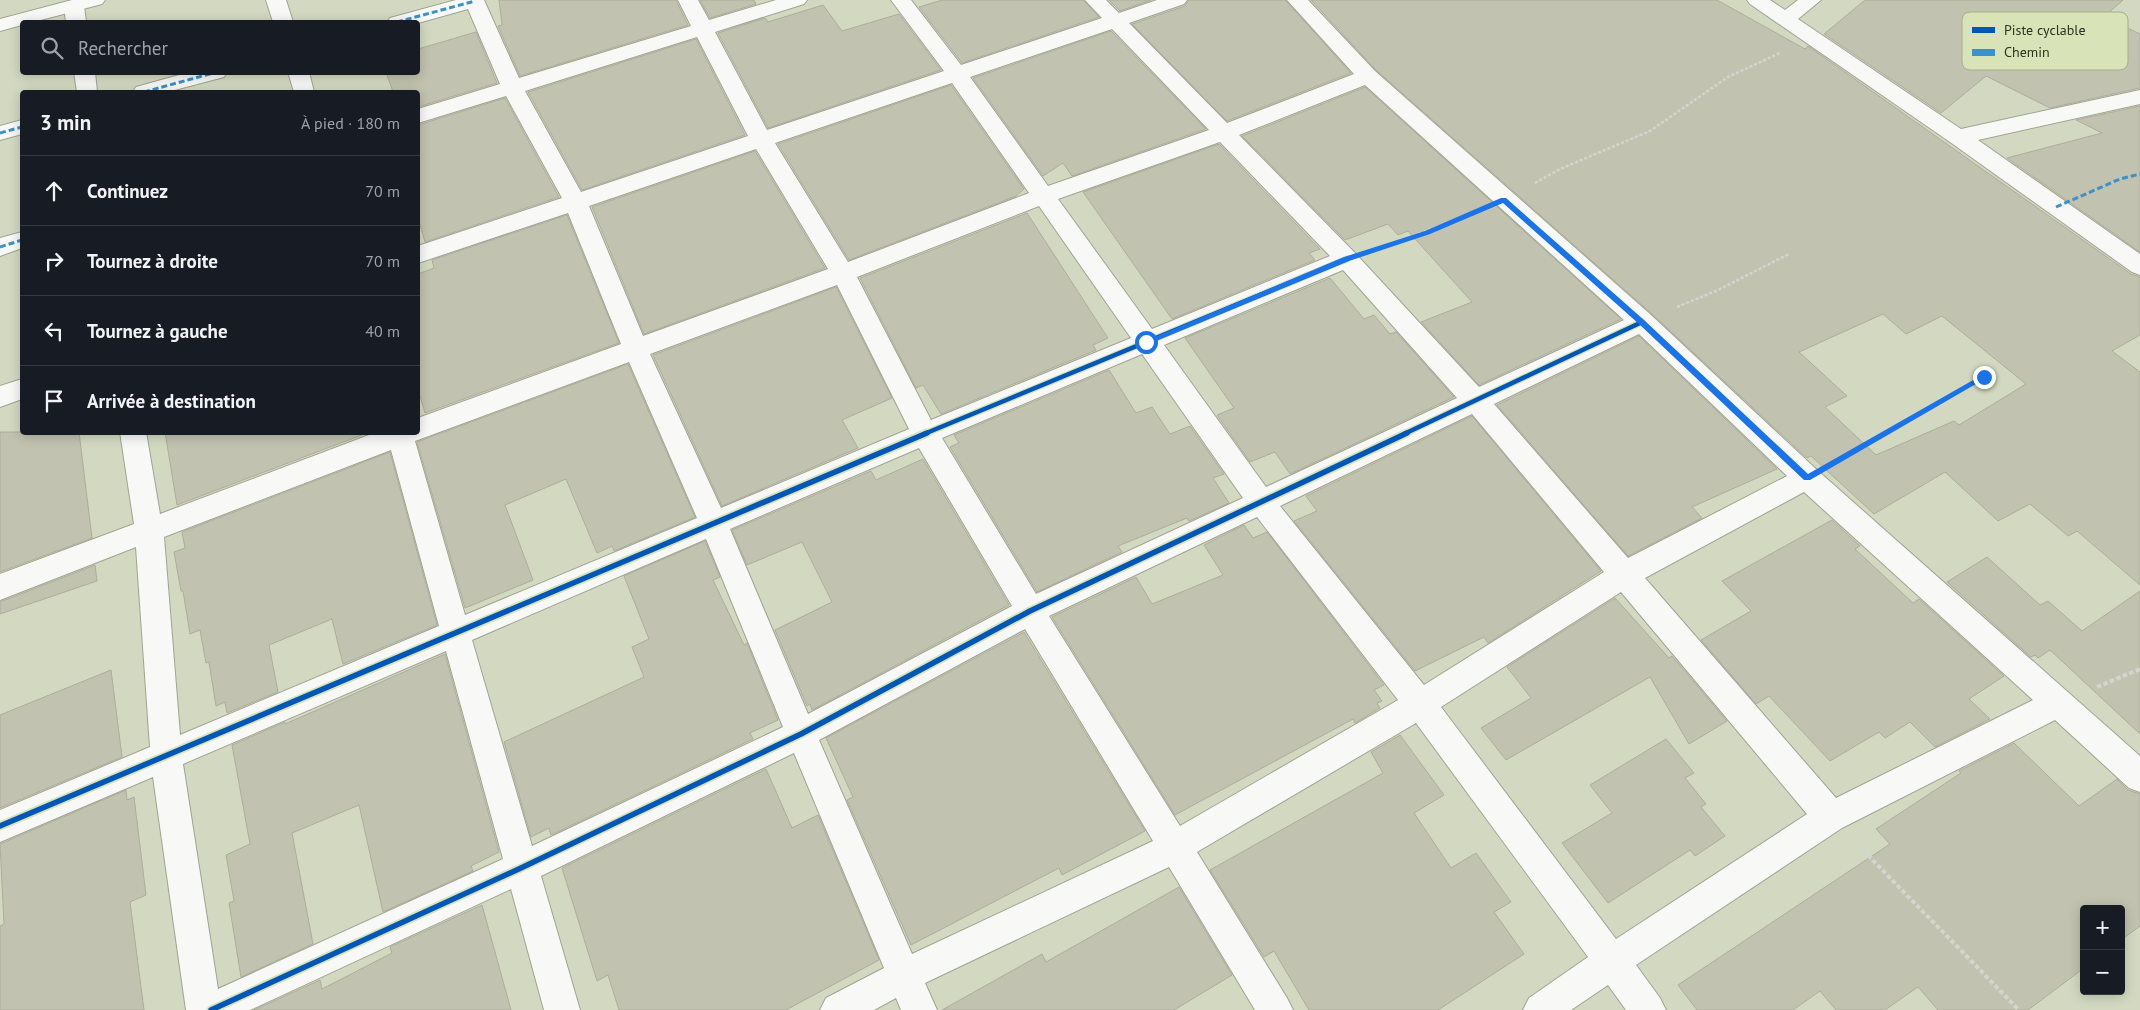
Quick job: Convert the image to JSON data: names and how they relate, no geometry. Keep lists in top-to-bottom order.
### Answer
{
  "legend": ["Piste cyclable", "Chemin"],
  "page": {
    "search": "Rechercher",
    "heading": ["3 min", "À pied · 180 m"],
    "list": [
      ["Continuez", "70 m"],
      ["Tournez à droite", "70 m"],
      ["Tournez à gauche", "40 m"],
      "Arrivée à destination"
    ],
    "map_buttons": ["+", "−"]
  }
}
